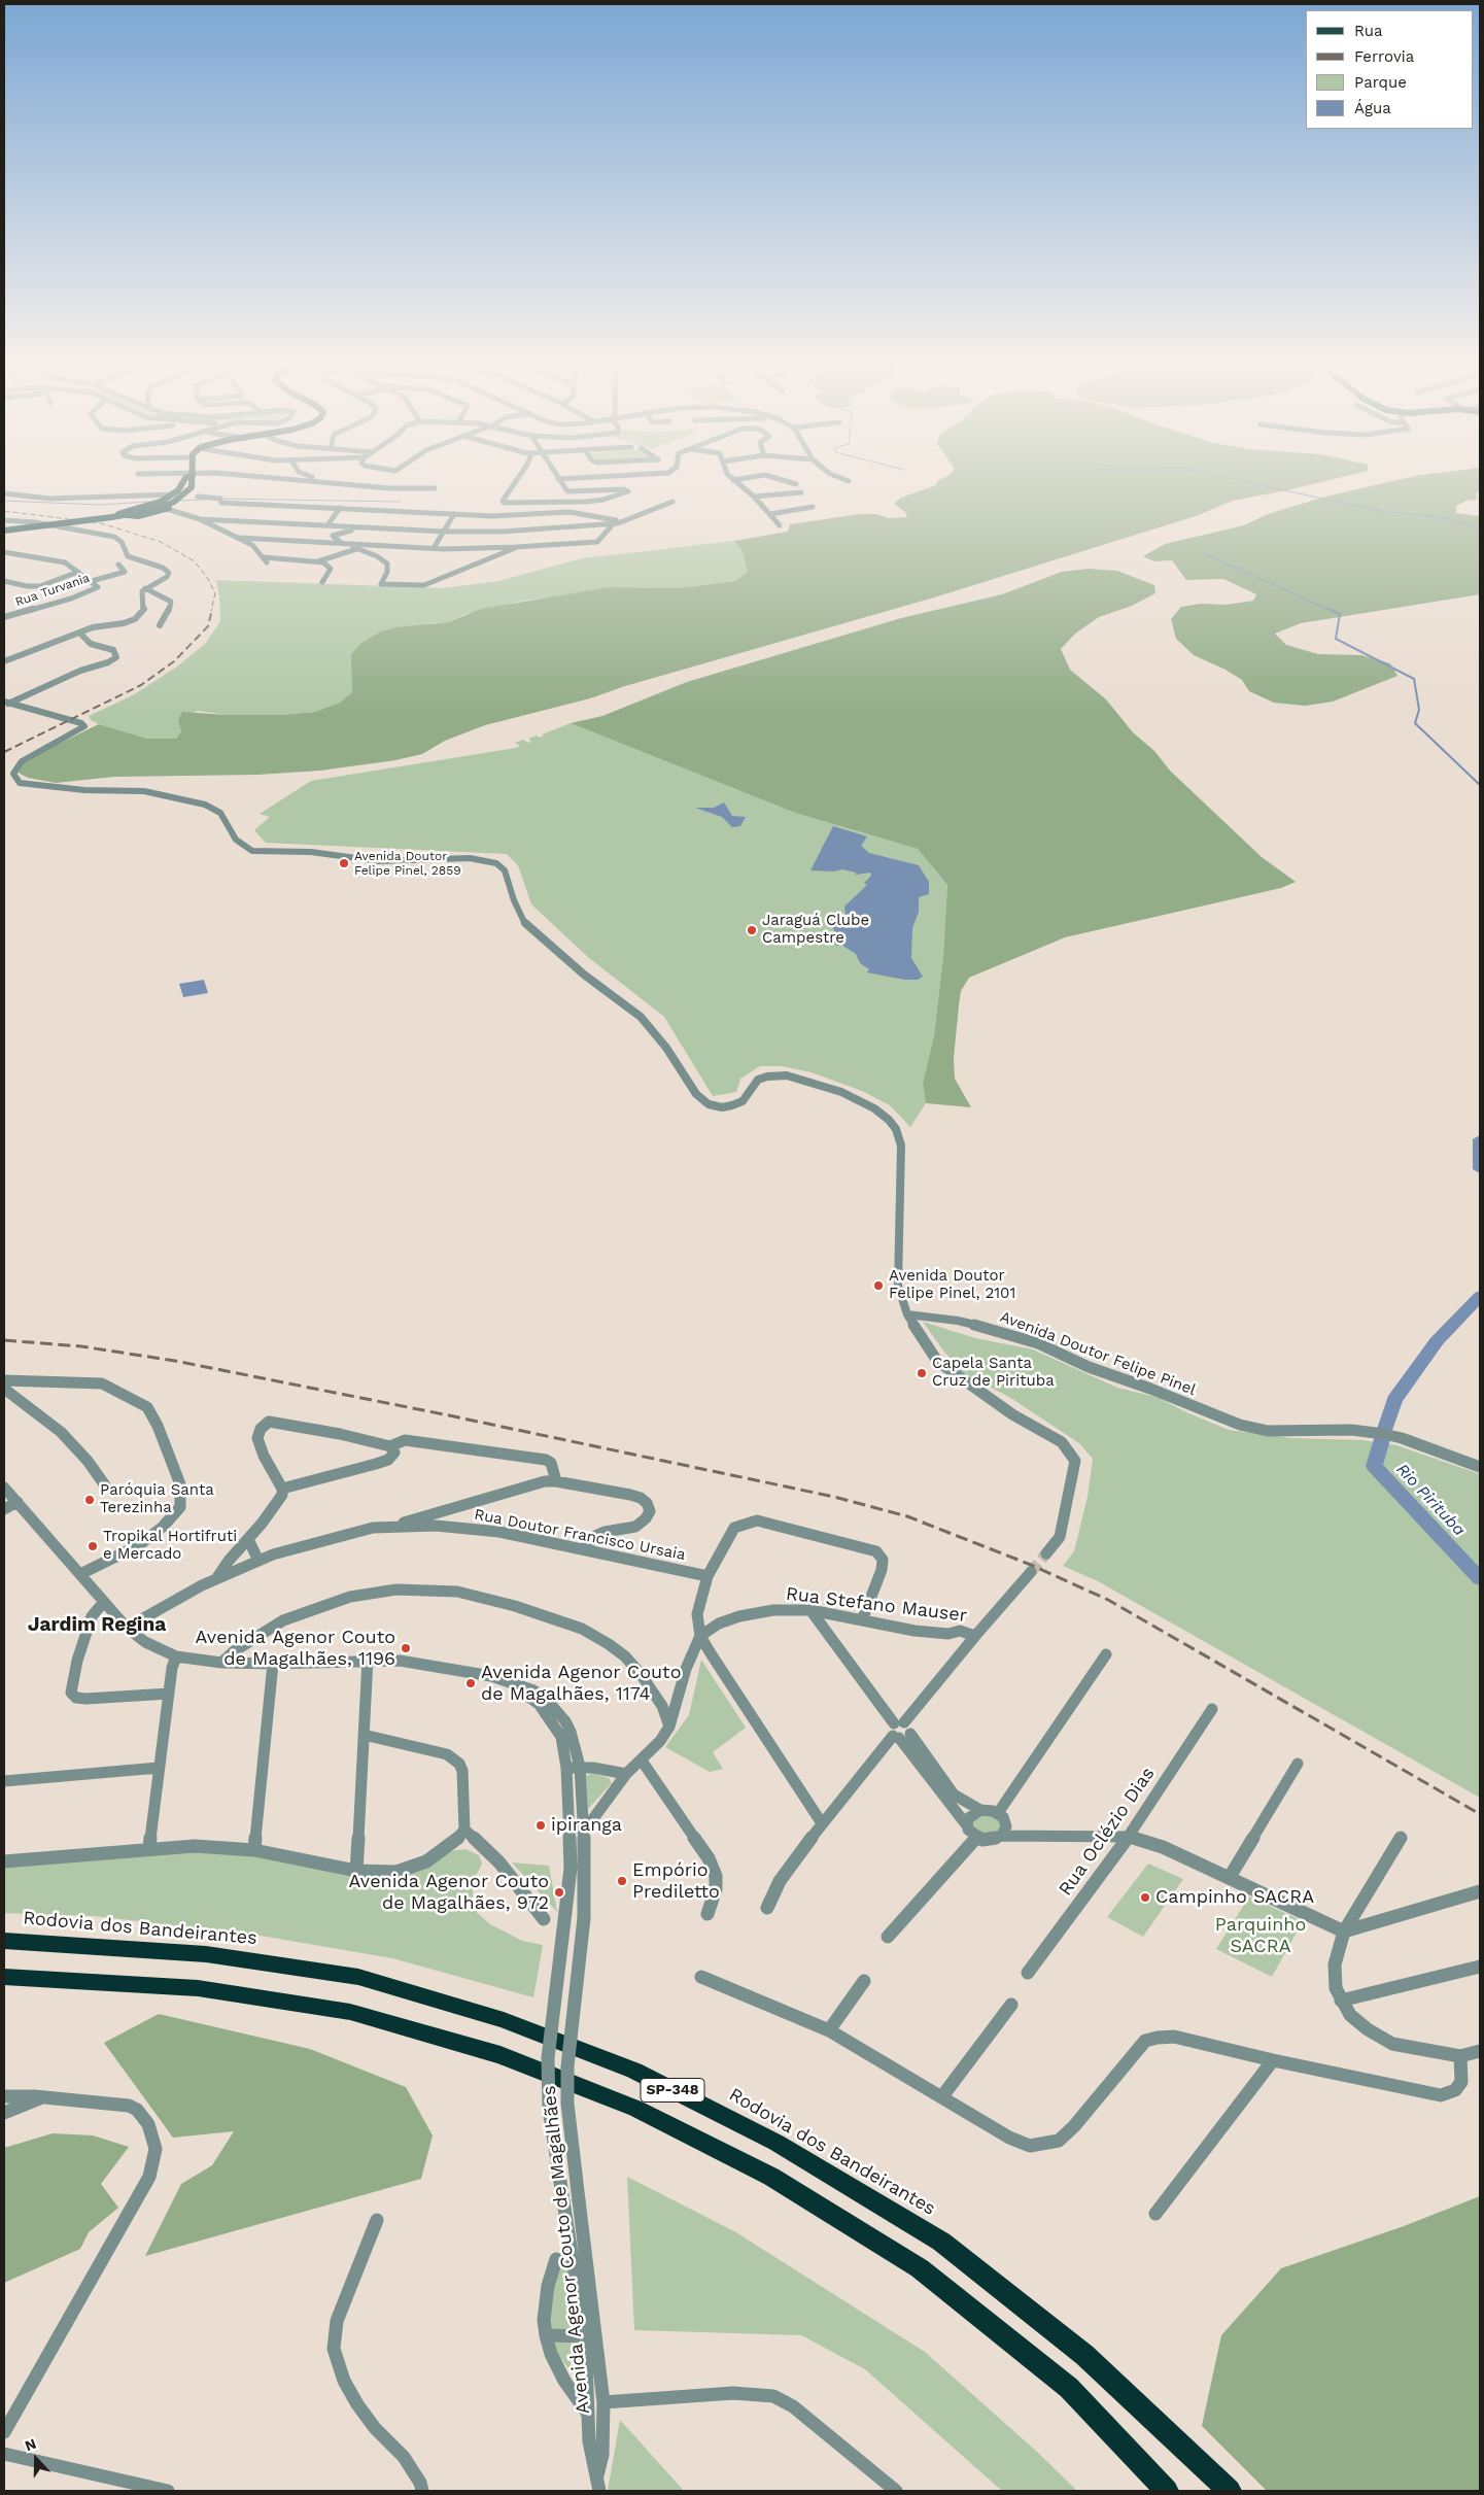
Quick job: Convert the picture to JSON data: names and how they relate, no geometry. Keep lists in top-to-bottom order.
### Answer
{
  "streets": {
    "highway": ["Rodovia dos Bandeirantes", "SP-348"],
    "street": [
      "Rua Turvania",
      "Avenida Doutor Felipe Pinel",
      "Rua Doutor Francisco Ursaia",
      "Rua Stefano Mauser",
      "Rua Oclézio Dias",
      "Avenida Agenor Couto de Magalhães"
    ]
  },
  "crossings": [
    ["Rua Doutor Francisco Ursaia", "Avenida Agenor Couto de Magalhães"]
  ],
  "districts": ["Jardim Regina"],
  "water": ["Rio Pirituba"],
  "parks": ["Parquinho SACRA"],
  "places": [
    "Avenida Doutor Felipe Pinel, 2859",
    "Jaraguá Clube Campestre",
    "Avenida Doutor Felipe Pinel, 2101",
    "Capela Santa Cruz de Pirituba",
    "Paróquia Santa Terezinha",
    "Tropikal Hortifruti e Mercado",
    "Avenida Agenor Couto de Magalhães, 1196",
    "Avenida Agenor Couto de Magalhães, 1174",
    "ipiranga",
    "Empório Prediletto",
    "Avenida Agenor Couto de Magalhães, 972",
    "Campinho SACRA"
  ],
  "legend": [
    "Rua",
    "Ferrovia",
    "Parque",
    "Água"
  ],
  "north": "top"
}
